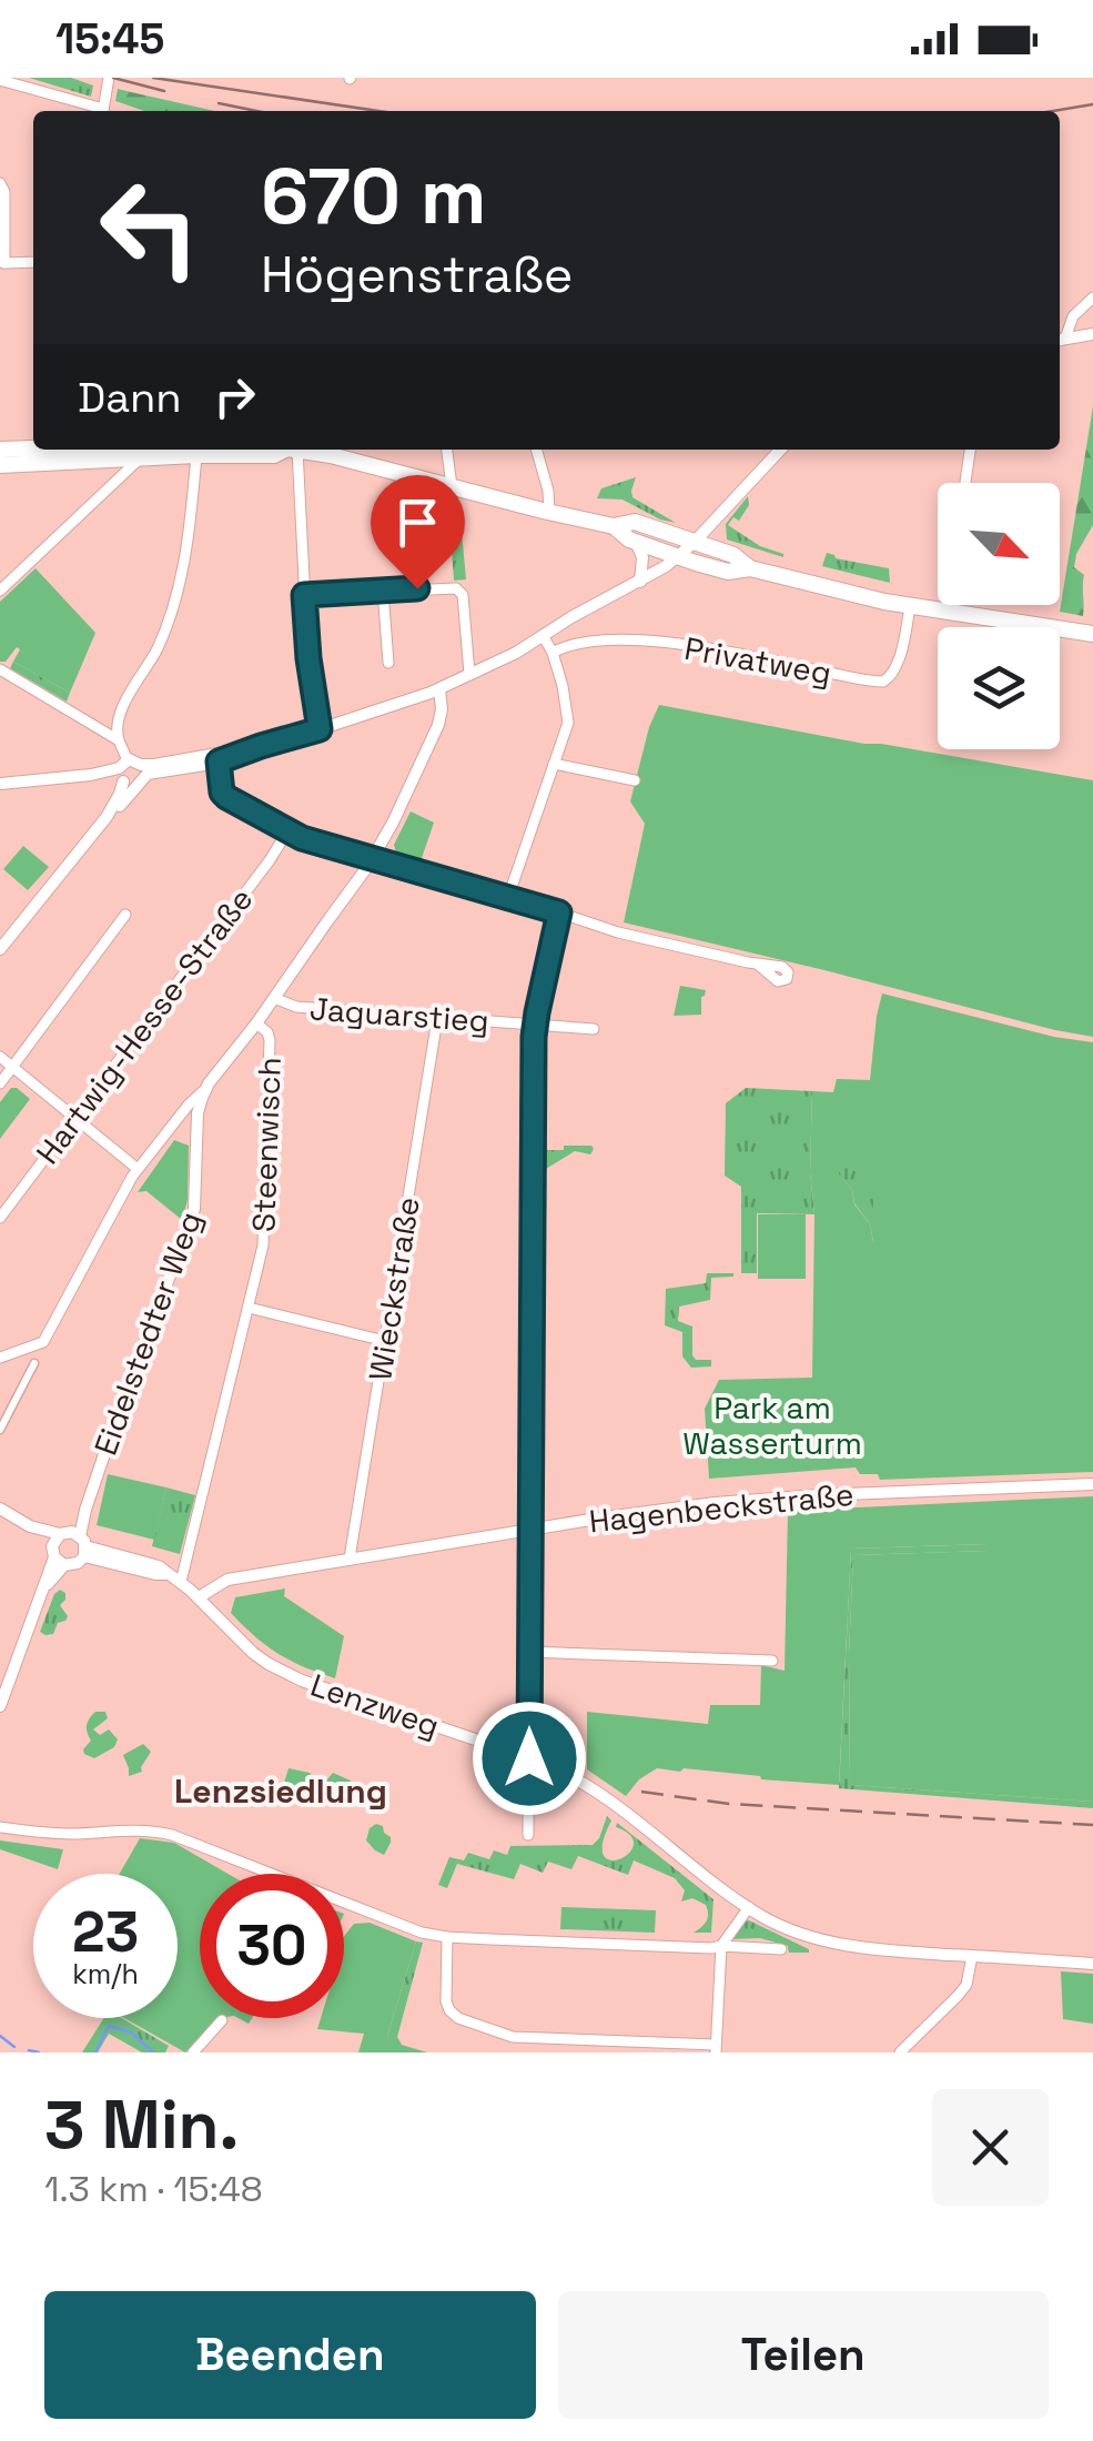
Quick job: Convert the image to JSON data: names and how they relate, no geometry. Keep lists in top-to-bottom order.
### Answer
{
  "streets": {
    "street": [
      "Privatweg",
      "Jaguarstieg",
      "Hartwig-Hesse-Straße",
      "Steenwisch",
      "Wieckstraße",
      "Eidelstedter Weg",
      "Hagenbeckstraße",
      "Lenzweg"
    ]
  },
  "crossings": [
    ["Jaguarstieg", "Steenwisch"],
    ["Jaguarstieg", "Wieckstraße"],
    ["Wieckstraße", "Hagenbeckstraße"],
    ["Hagenbeckstraße", "Lenzweg"]
  ],
  "districts": ["Lenzsiedlung"],
  "parks": ["Park am Wasserturm"],
  "north": "bottom right",
  "page": {
    "status": "15:45",
    "turn": ["670 m", "Högenstraße"],
    "then": "Dann",
    "speed": "23 km/h",
    "limit": "30",
    "heading": ["3 Min.", "1.3 km · 15:48"],
    "buttons": ["Beenden", "Teilen"]
  }
}
